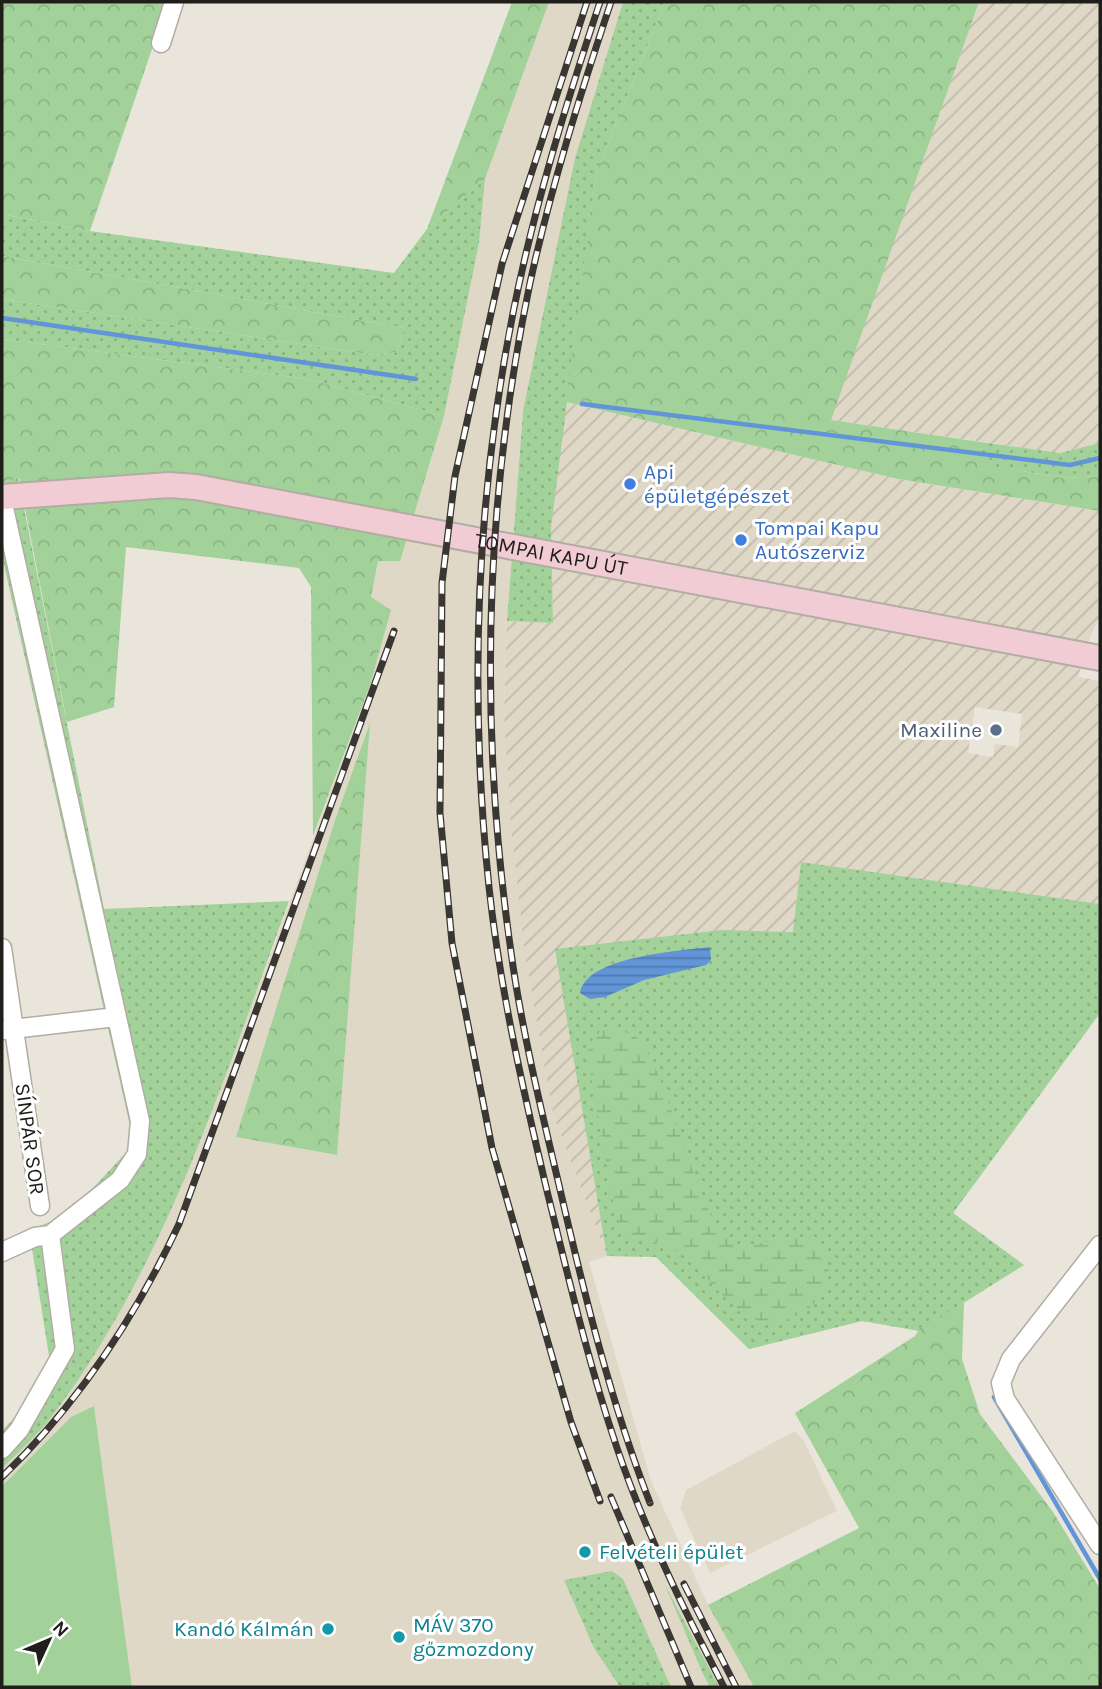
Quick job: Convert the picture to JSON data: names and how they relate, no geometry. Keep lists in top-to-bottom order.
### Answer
{
  "streets": {
    "street": ["TOMPAI KAPU ÚT", "SÍNPÁR SOR"]
  },
  "places": [
    "Api épületgépészet",
    "Tompai Kapu Autószerviz",
    "Maxiline",
    "Felvételi épület",
    "Kandó Kálmán",
    "MÁV 370 gőzmozdony"
  ],
  "north": "top right"
}
